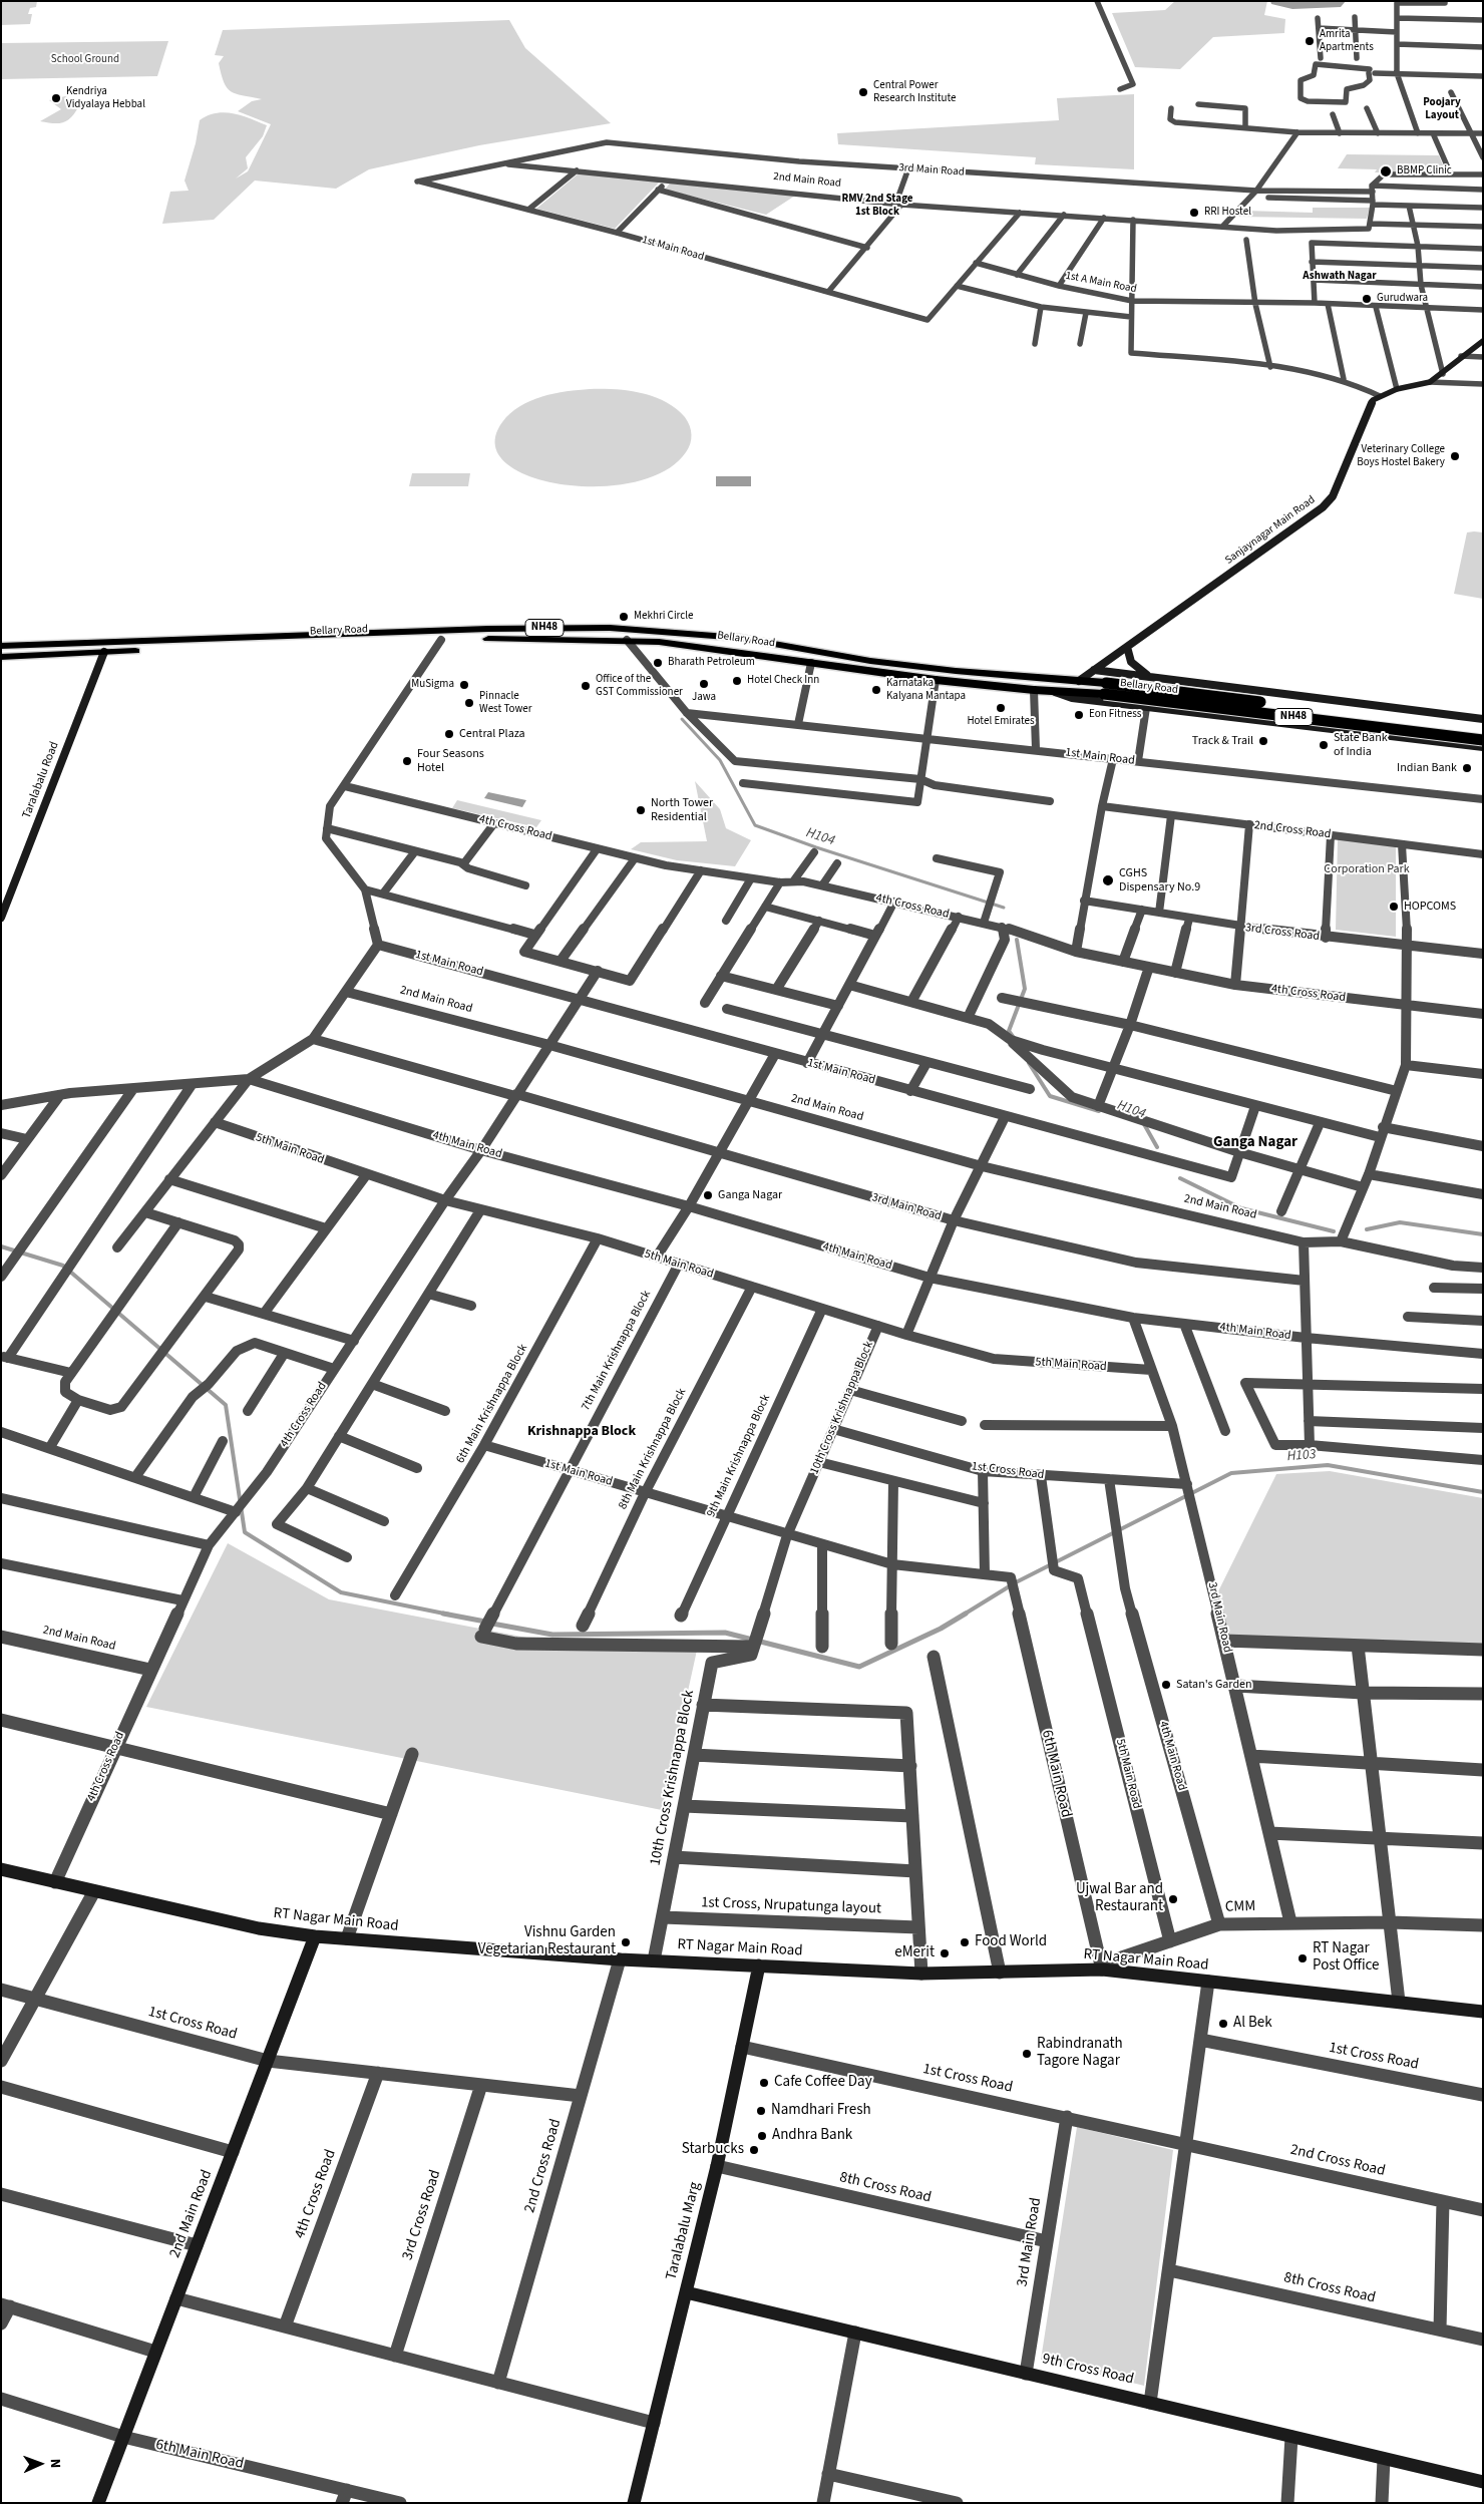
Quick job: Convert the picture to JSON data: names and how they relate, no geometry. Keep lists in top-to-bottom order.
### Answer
{
  "streets": {
    "highway": ["NH48", "Bellary Road"],
    "street": [
      "3rd Main Road",
      "2nd Main Road",
      "1st Main Road",
      "1st A Main Road",
      "Sanjaynagar Main Road",
      "Taralabalu Road",
      "4th Cross Road",
      "2nd Cross Road",
      "3rd Cross Road",
      "4th Main Road",
      "5th Main Road",
      "7th Main Krishnappa Block",
      "6th Main Krishnappa Block",
      "10th Cross Krishnappa Block",
      "8th Main Krishnappa Block",
      "9th Main Krishnappa Block",
      "1st Cross Road",
      "6th Main Road",
      "1st Cross, Nrupatunga layout",
      "CMM",
      "RT Nagar Main Road",
      "8th Cross Road",
      "Taralabalu Marg",
      "9th Cross Road"
    ]
  },
  "crossings": [
    ["3rd Main Road", "2nd Main Road"],
    ["3rd Main Road", "1st Main Road"],
    ["3rd Main Road", "4th Cross Road"],
    ["3rd Main Road", "4th Main Road"],
    ["3rd Main Road", "5th Main Road"],
    ["3rd Main Road", "1st Cross Road"],
    ["3rd Main Road", "CMM"],
    ["3rd Main Road", "8th Cross Road"],
    ["3rd Main Road", "9th Cross Road"],
    ["2nd Main Road", "1st Main Road"],
    ["2nd Main Road", "4th Cross Road"],
    ["2nd Main Road", "1st Cross Road"],
    ["2nd Main Road", "6th Main Road"],
    ["2nd Main Road", "RT Nagar Main Road"],
    ["1st Main Road", "4th Cross Road"],
    ["1st Main Road", "7th Main Krishnappa Block"],
    ["1st Main Road", "6th Main Krishnappa Block"],
    ["1st Main Road", "10th Cross Krishnappa Block"],
    ["1st Main Road", "8th Main Krishnappa Block"],
    ["1st Main Road", "9th Main Krishnappa Block"],
    ["1st Main Road", "6th Main Road"],
    ["Sanjaynagar Main Road", "Bellary Road"],
    ["Bellary Road", "Taralabalu Road"],
    ["4th Cross Road", "4th Main Road"],
    ["4th Cross Road", "5th Main Road"],
    ["4th Cross Road", "1st Cross Road"],
    ["4th Cross Road", "RT Nagar Main Road"],
    ["2nd Cross Road", "1st Cross Road"],
    ["2nd Cross Road", "RT Nagar Main Road"],
    ["3rd Cross Road", "1st Cross Road"],
    ["4th Main Road", "1st Cross Road"],
    ["4th Main Road", "CMM"],
    ["5th Main Road", "7th Main Krishnappa Block"],
    ["5th Main Road", "6th Main Krishnappa Block"],
    ["5th Main Road", "10th Cross Krishnappa Block"],
    ["5th Main Road", "8th Main Krishnappa Block"],
    ["5th Main Road", "9th Main Krishnappa Block"],
    ["5th Main Road", "1st Cross Road"],
    ["5th Main Road", "CMM"],
    ["7th Main Krishnappa Block", "10th Cross Krishnappa Block"],
    ["10th Cross Krishnappa Block", "1st Cross Road"],
    ["10th Cross Krishnappa Block", "1st Cross, Nrupatunga layout"],
    ["10th Cross Krishnappa Block", "RT Nagar Main Road"],
    ["1st Cross Road", "Taralabalu Marg"],
    ["6th Main Road", "CMM"],
    ["6th Main Road", "RT Nagar Main Road"],
    ["CMM", "RT Nagar Main Road"],
    ["RT Nagar Main Road", "Taralabalu Marg"],
    ["8th Cross Road", "Taralabalu Marg"],
    ["Taralabalu Marg", "9th Cross Road"]
  ],
  "districts": [
    "Poojary Layout",
    "RMV 2nd Stage 1st Block",
    "Ashwath Nagar",
    "Ganga Nagar",
    "Krishnappa Block"
  ],
  "water": ["H104", "H103"],
  "parks": ["School Ground", "Corporation Park"],
  "places": [
    "Amrita Apartments",
    "Central Power Research Institute",
    "Kendriya Vidyalaya Hebbal",
    "BBMP Clinic",
    "RRI Hostel",
    "Gurudwara",
    "Veterinary College Boys Hostel Bakery",
    "Mekhri Circle",
    "Bharath Petroleum",
    "Hotel Check Inn",
    "Jawa",
    "MuSigma",
    "Office of the GST Commissioner",
    "Karnataka Kalyana Mantapa",
    "Pinnacle West Tower",
    "Hotel Emirates",
    "Eon Fitness",
    "Central Plaza",
    "Track & Trail",
    "State Bank of India",
    "Four Seasons Hotel",
    "Indian Bank",
    "North Tower Residential",
    "CGHS Dispensary No.9",
    "HOPCOMS",
    "Ganga Nagar",
    "Satan's Garden",
    "Ujwal Bar and Restaurant",
    "Vishnu Garden Vegetarian Restaurant",
    "Food World",
    "eMerit",
    "RT Nagar Post Office",
    "Al Bek",
    "Rabindranath Tagore Nagar",
    "Cafe Coffee Day",
    "Namdhari Fresh",
    "Andhra Bank",
    "Starbucks"
  ],
  "north": "right"
}
